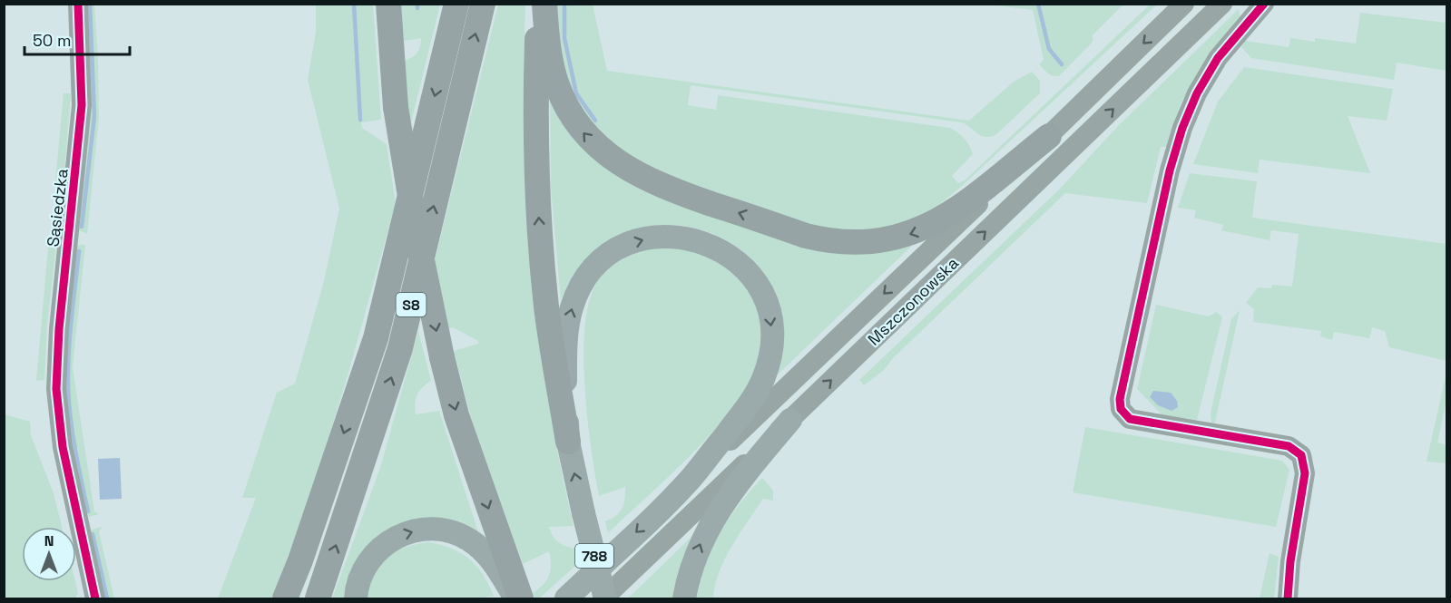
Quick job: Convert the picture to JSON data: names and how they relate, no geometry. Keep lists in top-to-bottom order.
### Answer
{
  "streets": {
    "highway": ["S8"],
    "main road": ["Sąsiedzka", "Mszczonowska", "788"]
  },
  "crossings": [
    ["Mszczonowska", "788"]
  ],
  "scale_bar": "50 m",
  "north": "top"
}
